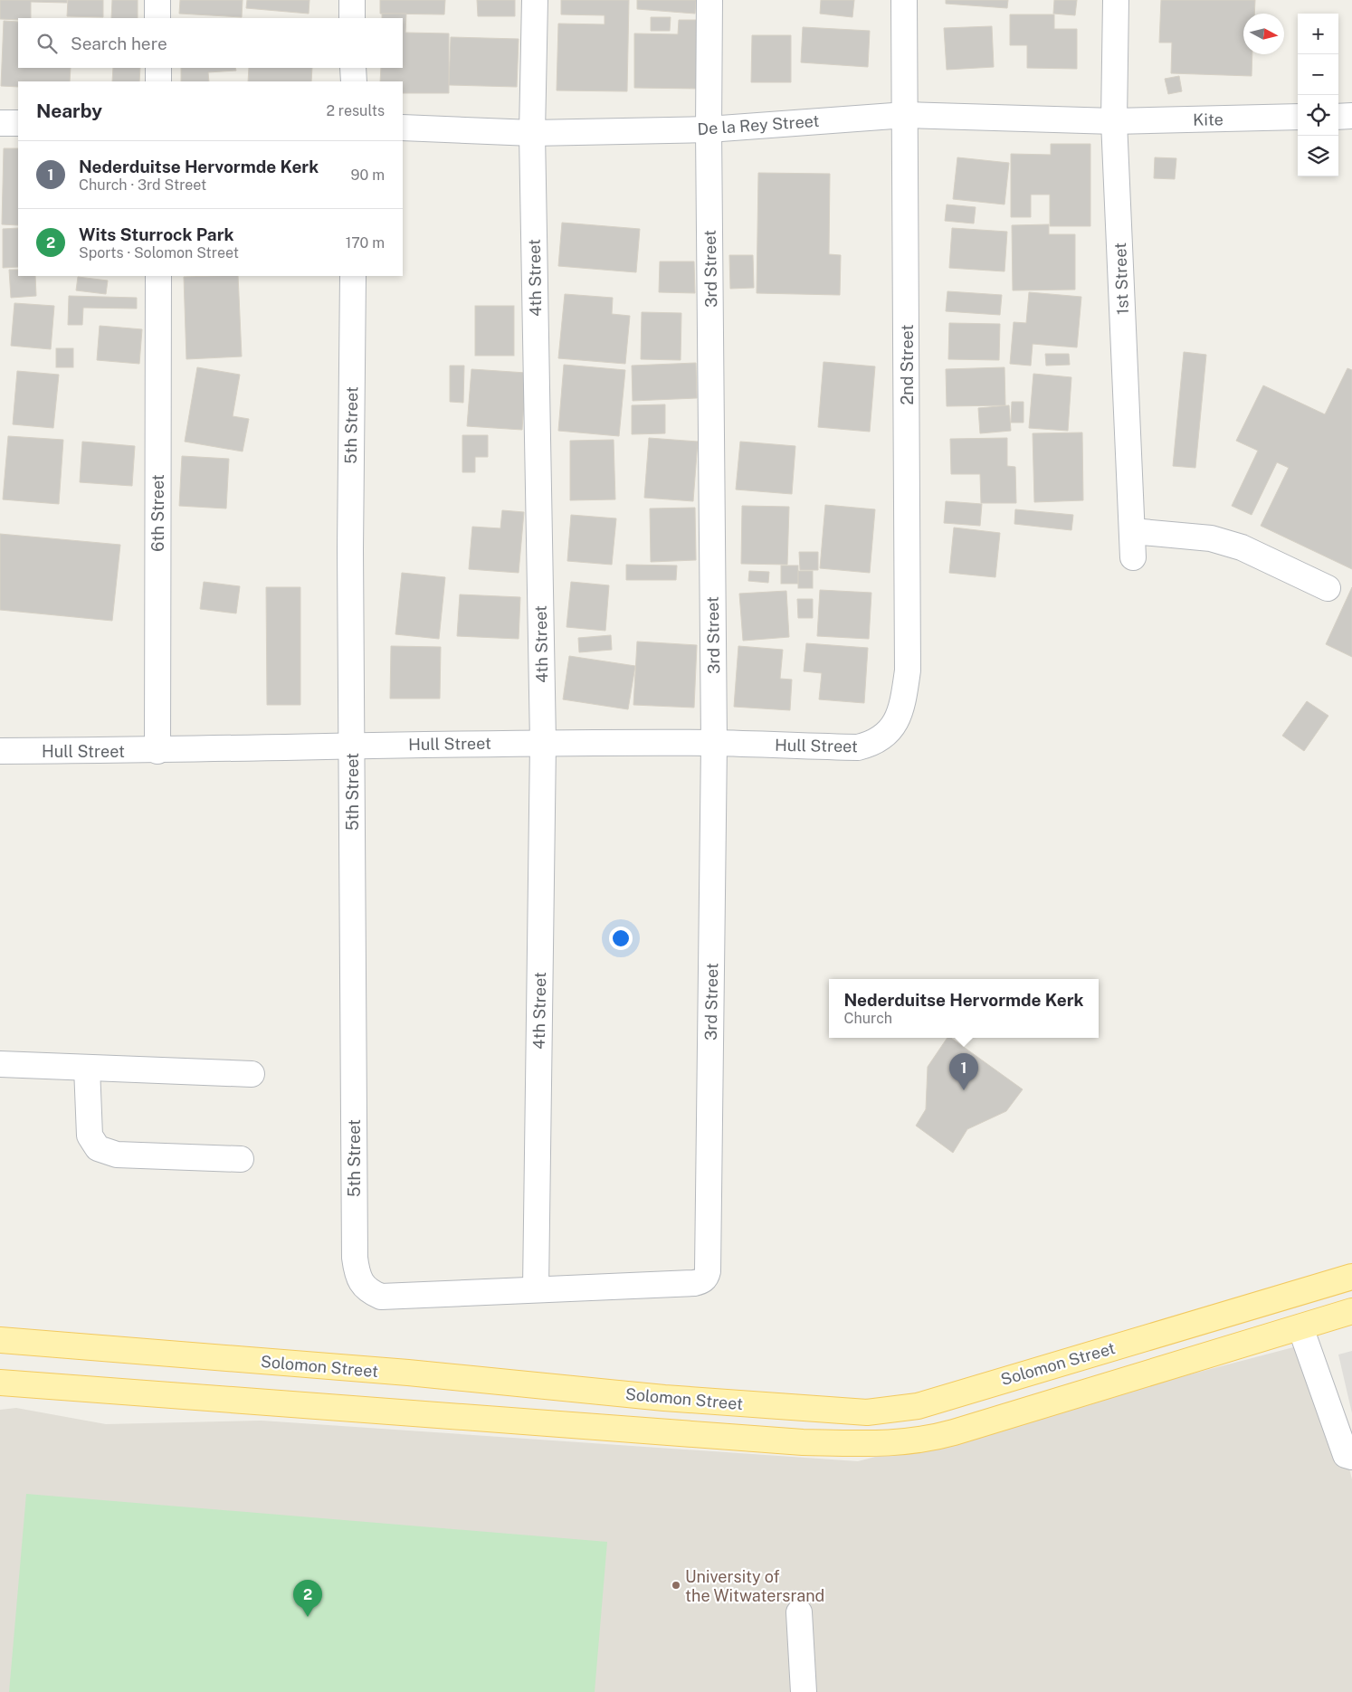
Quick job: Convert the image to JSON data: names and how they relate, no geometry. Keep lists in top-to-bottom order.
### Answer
{
  "streets": {
    "main road": ["Solomon Street"],
    "street": [
      "Kite",
      "De la Rey Street",
      "3rd Street",
      "4th Street",
      "1st Street",
      "2nd Street",
      "5th Street",
      "6th Street",
      "Hull Street"
    ]
  },
  "crossings": [
    ["Kite", "De la Rey Street"],
    ["Kite", "1st Street"],
    ["De la Rey Street", "3rd Street"],
    ["De la Rey Street", "4th Street"],
    ["De la Rey Street", "1st Street"],
    ["De la Rey Street", "2nd Street"],
    ["3rd Street", "4th Street"],
    ["3rd Street", "5th Street"],
    ["3rd Street", "Hull Street"],
    ["4th Street", "5th Street"],
    ["4th Street", "Hull Street"],
    ["2nd Street", "Hull Street"],
    ["5th Street", "Hull Street"],
    ["6th Street", "Hull Street"]
  ],
  "places": ["University of the Witwatersrand"],
  "north": "right",
  "page": {
    "map_buttons": ["+", "−"],
    "search": "Search here",
    "heading": ["Nearby", "2 results"],
    "list": [
      {
        "mark": "1",
        "name": "Nederduitse Hervormde Kerk",
        "note": "Church · 3rd Street",
        "value": "90 m"
      },
      {
        "mark": "2",
        "name": "Wits Sturrock Park",
        "note": "Sports · Solomon Street",
        "value": "170 m"
      }
    ],
    "popup": ["Nederduitse Hervormde Kerk", "Church"],
    "pins": ["1", "2"]
  }
}
